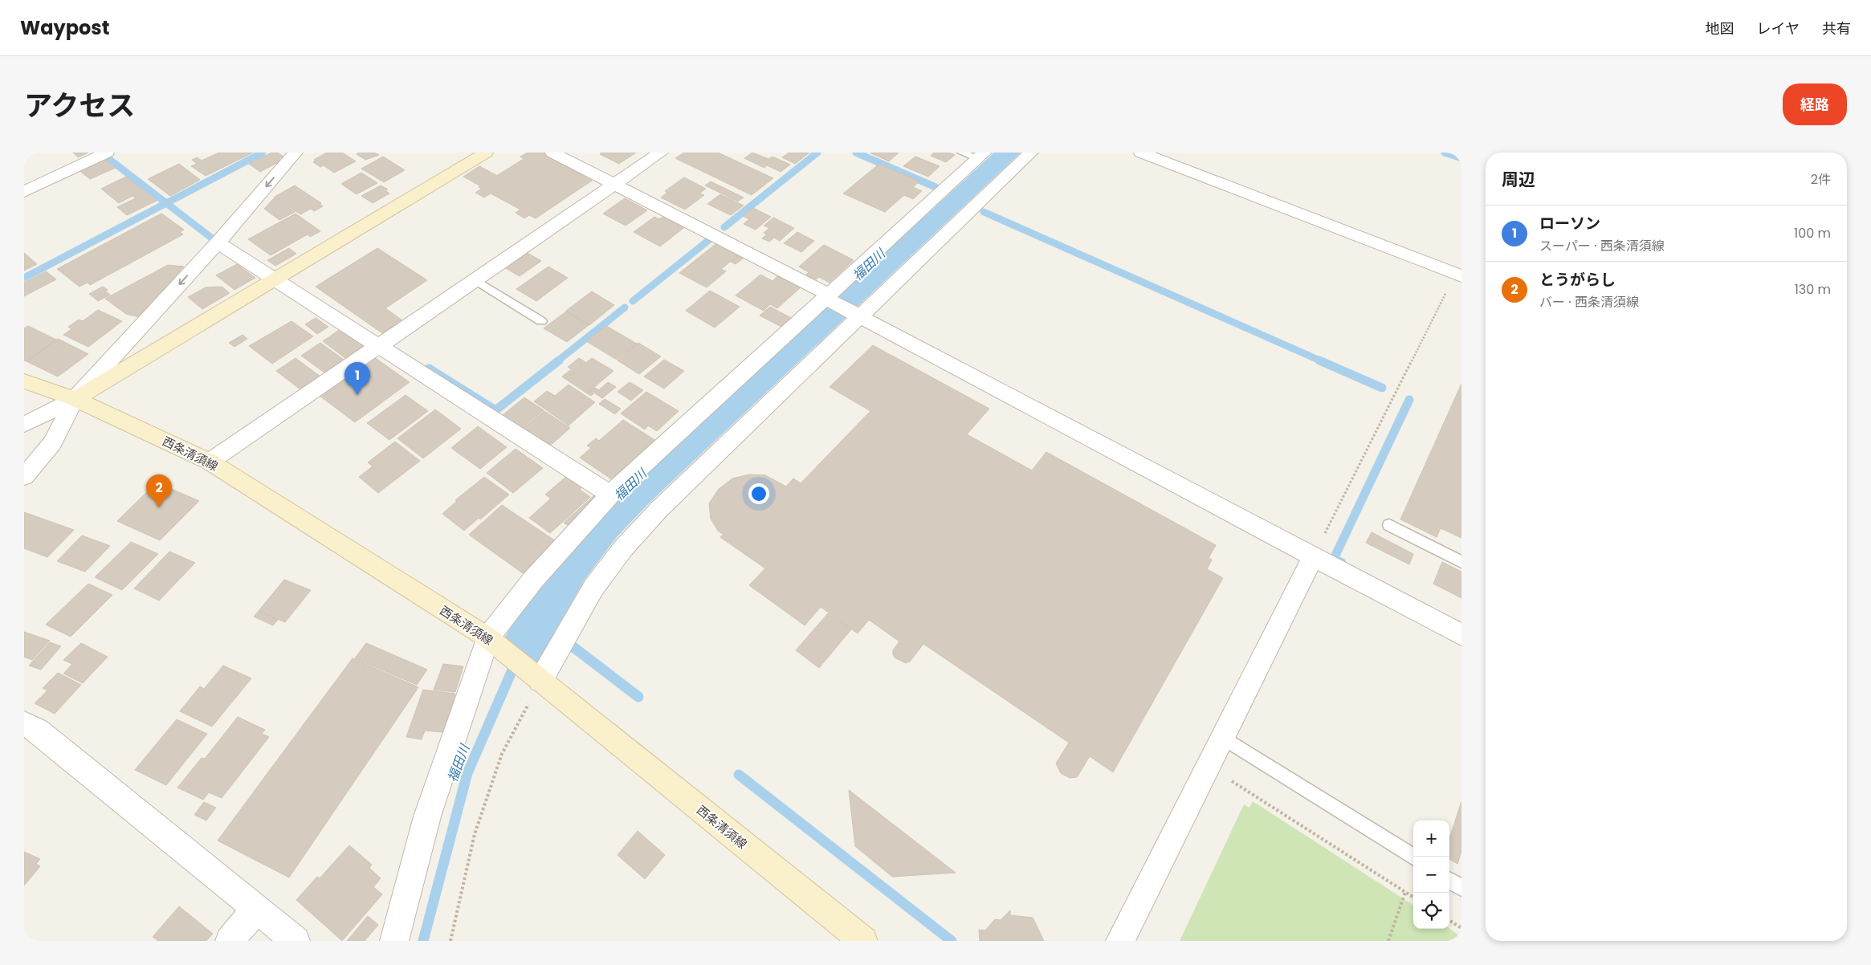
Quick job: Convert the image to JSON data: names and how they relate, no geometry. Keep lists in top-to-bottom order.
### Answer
{
  "streets": {
    "main road": ["西条清須線"]
  },
  "water": ["福田川"],
  "page": {
    "header": "Waypost",
    "nav": ["地図", "レイヤ", "共有"],
    "title": "アクセス",
    "buttons": "経路",
    "heading": ["周辺", "2件"],
    "list": [
      {
        "mark": "1",
        "name": "ローソン",
        "note": "スーパー · 西条清須線",
        "value": "100 m"
      },
      {
        "mark": "2",
        "name": "とうがらし",
        "note": "バー · 西条清須線",
        "value": "130 m"
      }
    ],
    "pins": ["1", "2"],
    "map_buttons": ["+", "−"]
  }
}
